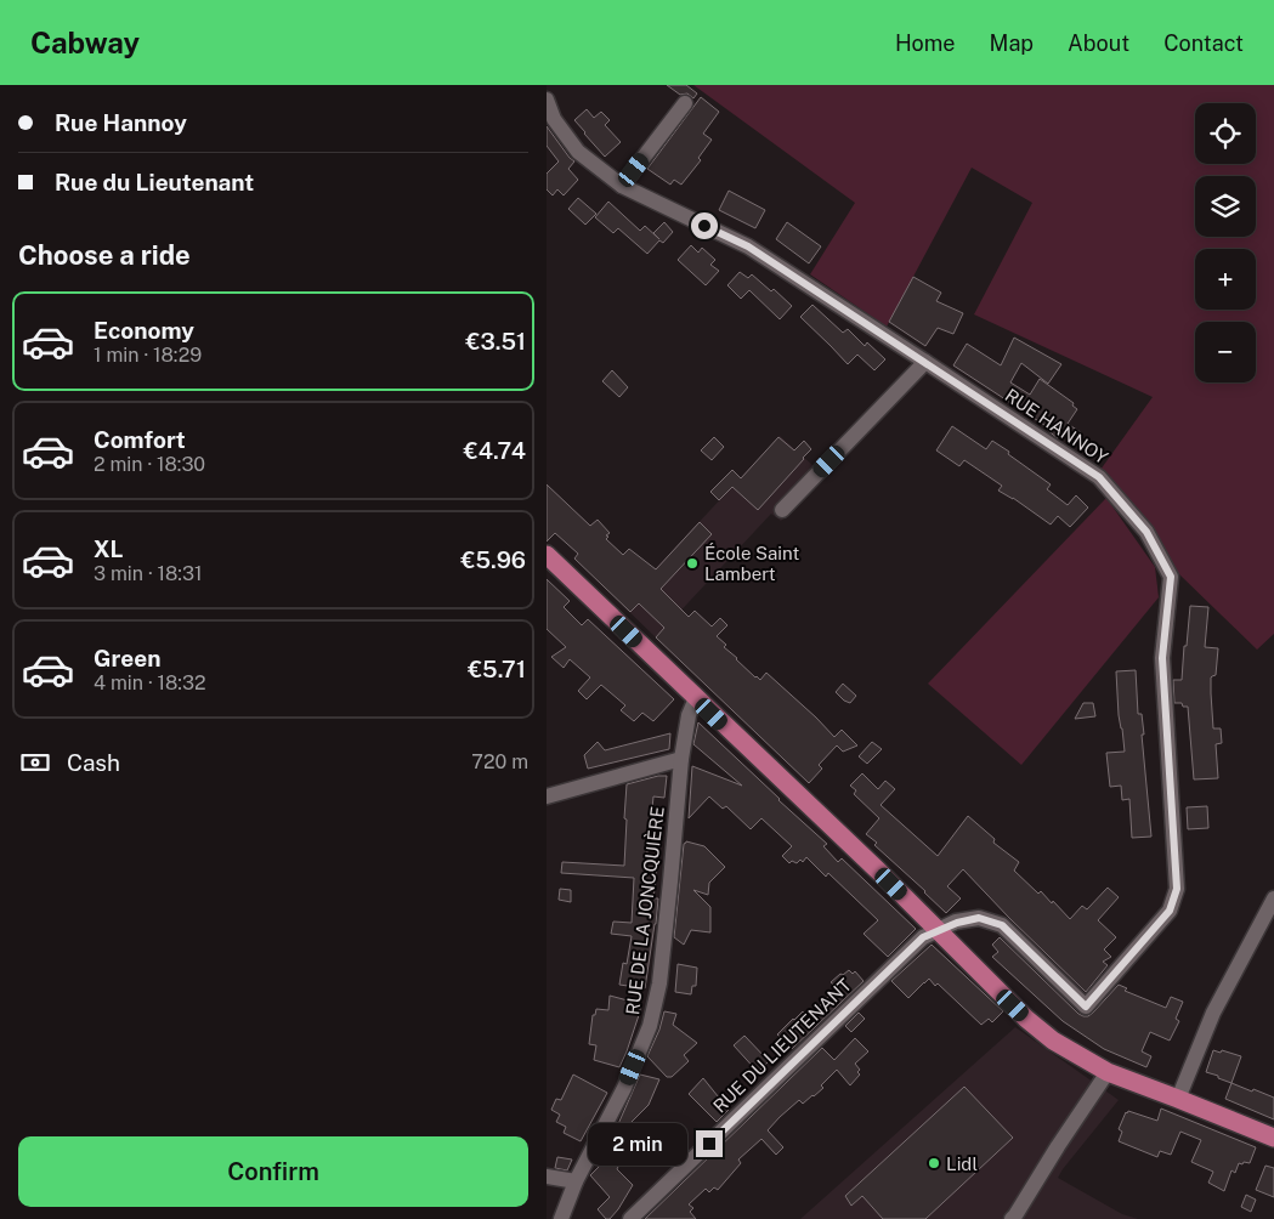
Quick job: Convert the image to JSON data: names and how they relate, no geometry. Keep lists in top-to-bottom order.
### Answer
{
  "streets": {
    "street": ["RUE HANNOY", "RUE DE LA JONCQUIÈRE", "RUE DU LIEUTENANT"]
  },
  "crossings": [
    ["RUE HANNOY", "RUE DU LIEUTENANT"]
  ],
  "places": ["École Saint Lambert", "Lidl"],
  "page": {
    "header": "Cabway",
    "nav": [
      "Home",
      "Map",
      "About",
      "Contact"
    ],
    "banner": ["Rue Hannoy", "Rue du Lieutenant"],
    "map_buttons": ["+", "−"],
    "heading": "Choose a ride",
    "list": [
      {
        "name": "Economy",
        "note": "1 min · 18:29",
        "value": "€3.51"
      },
      {
        "name": "Comfort",
        "note": "2 min · 18:30",
        "value": "€4.74"
      },
      {
        "name": "XL",
        "note": "3 min · 18:31",
        "value": "€5.96"
      },
      {
        "name": "Green",
        "note": "4 min · 18:32",
        "value": "€5.71"
      }
    ],
    "pay": ["Cash", "720 m"],
    "bubble": "2 min",
    "buttons": "Confirm"
  }
}
